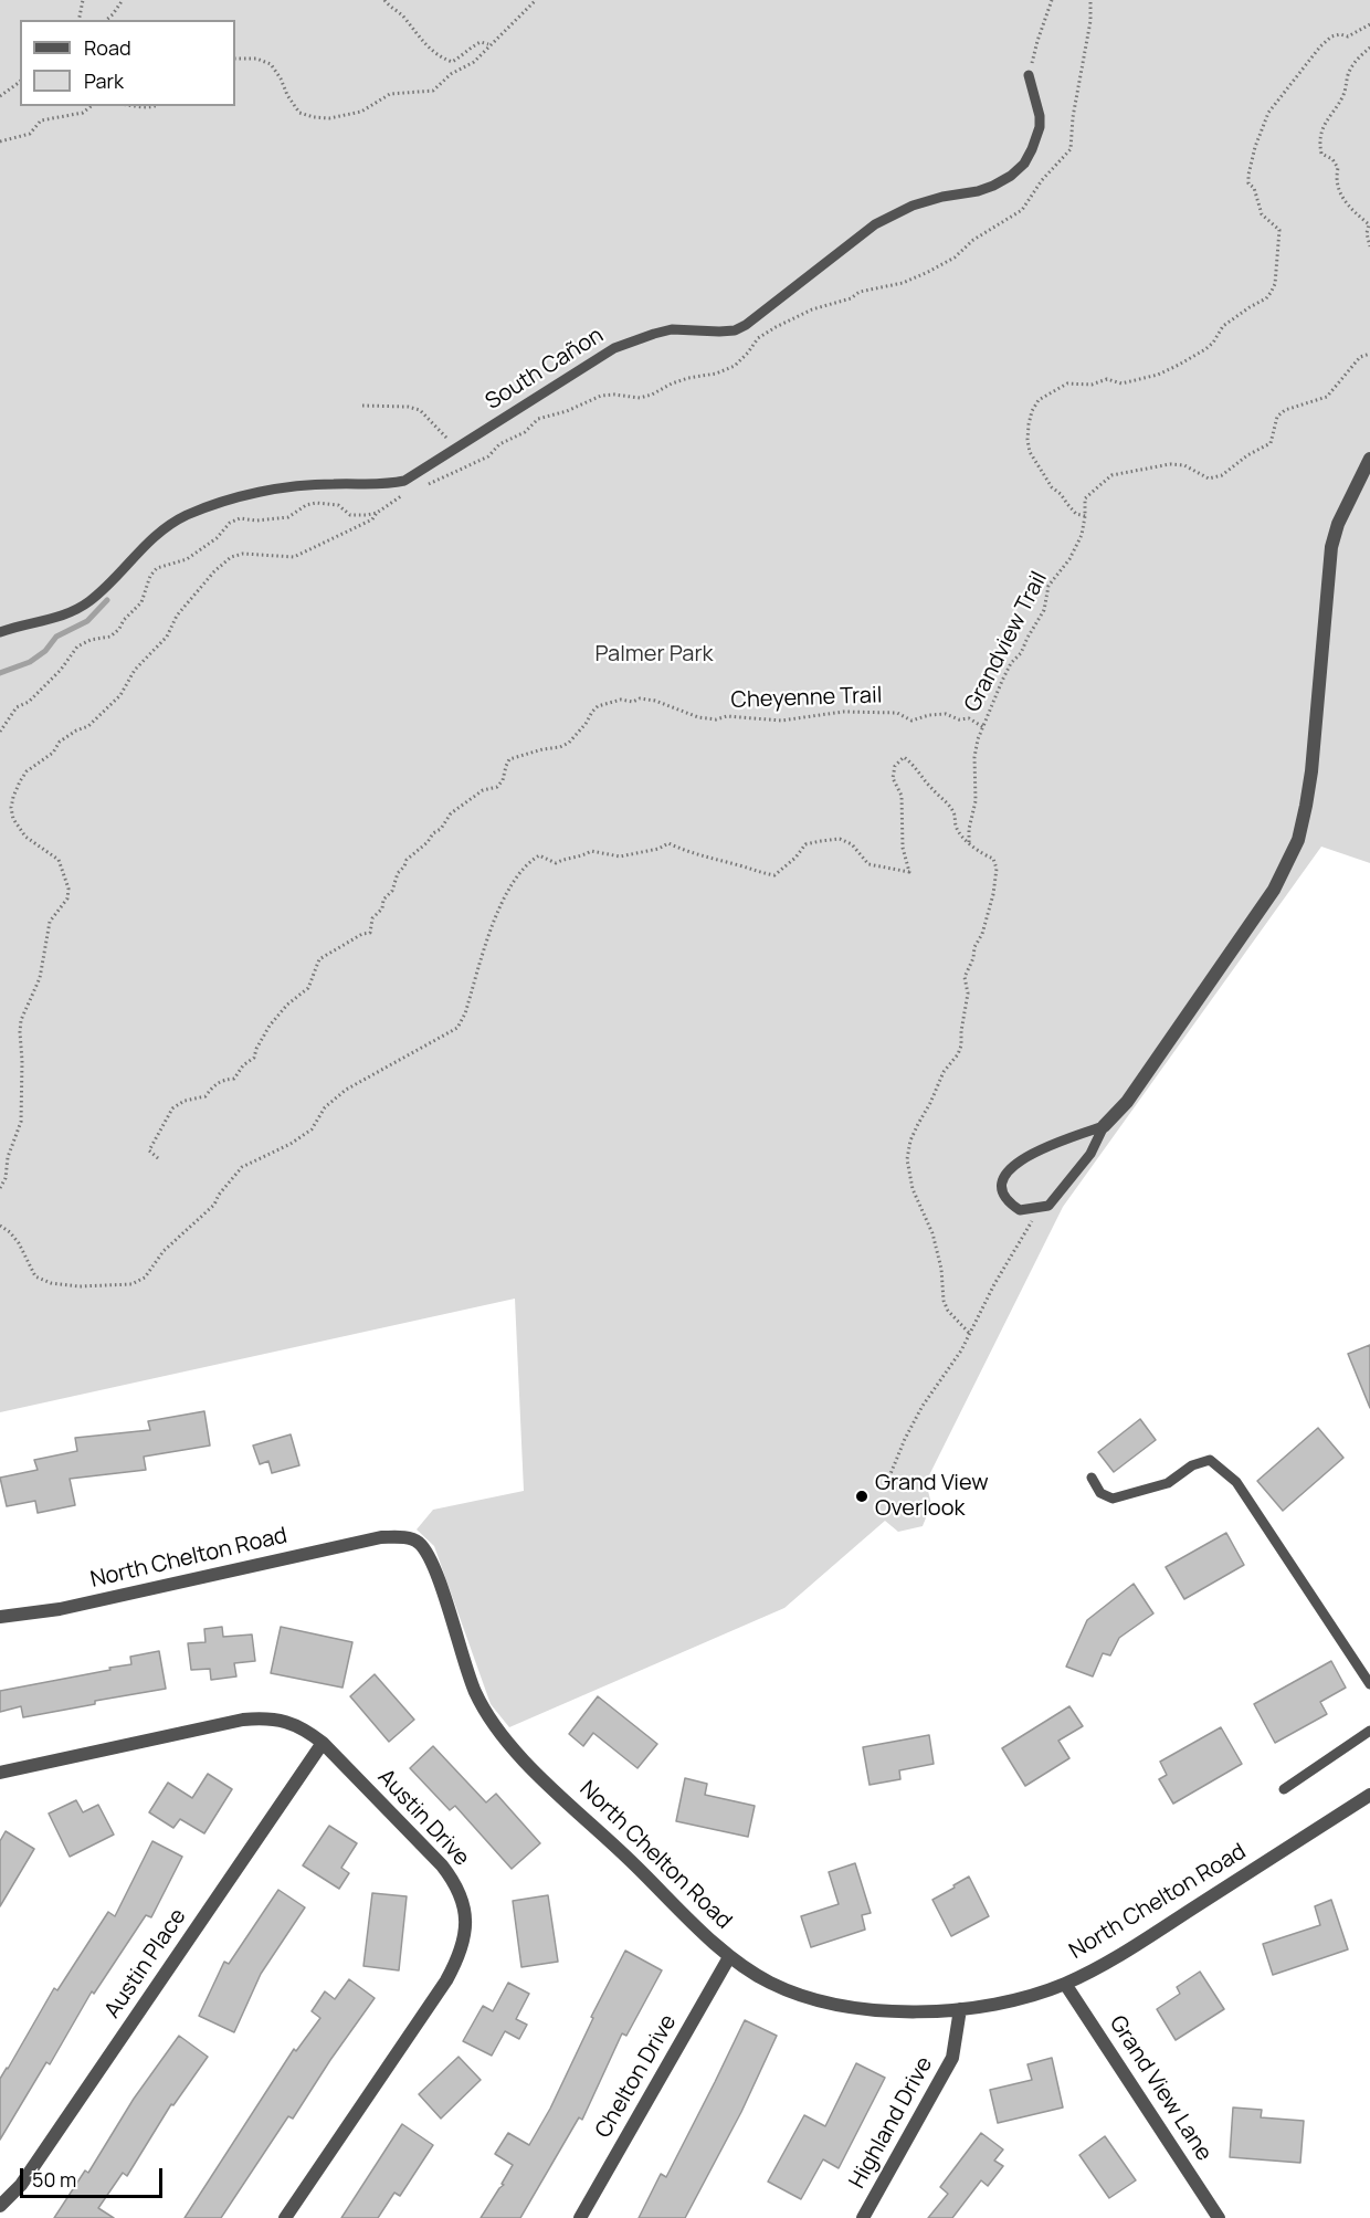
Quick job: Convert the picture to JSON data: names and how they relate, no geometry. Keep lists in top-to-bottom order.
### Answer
{
  "streets": {
    "street": [
      "North Chelton Road",
      "Austin Drive",
      "Austin Place",
      "Chelton Drive",
      "Grand View Lane",
      "Highland Drive"
    ],
    "lane": ["South Cañon"],
    "path": ["Grandview Trail", "Cheyenne Trail"]
  },
  "crossings": [
    ["Grandview Trail", "Cheyenne Trail"],
    ["North Chelton Road", "Chelton Drive"],
    ["North Chelton Road", "Grand View Lane"],
    ["North Chelton Road", "Highland Drive"],
    ["Austin Drive", "Austin Place"]
  ],
  "parks": ["Palmer Park"],
  "places": ["Grand View Overlook"],
  "legend": ["Road", "Park"],
  "scale_bar": "50 m"
}
